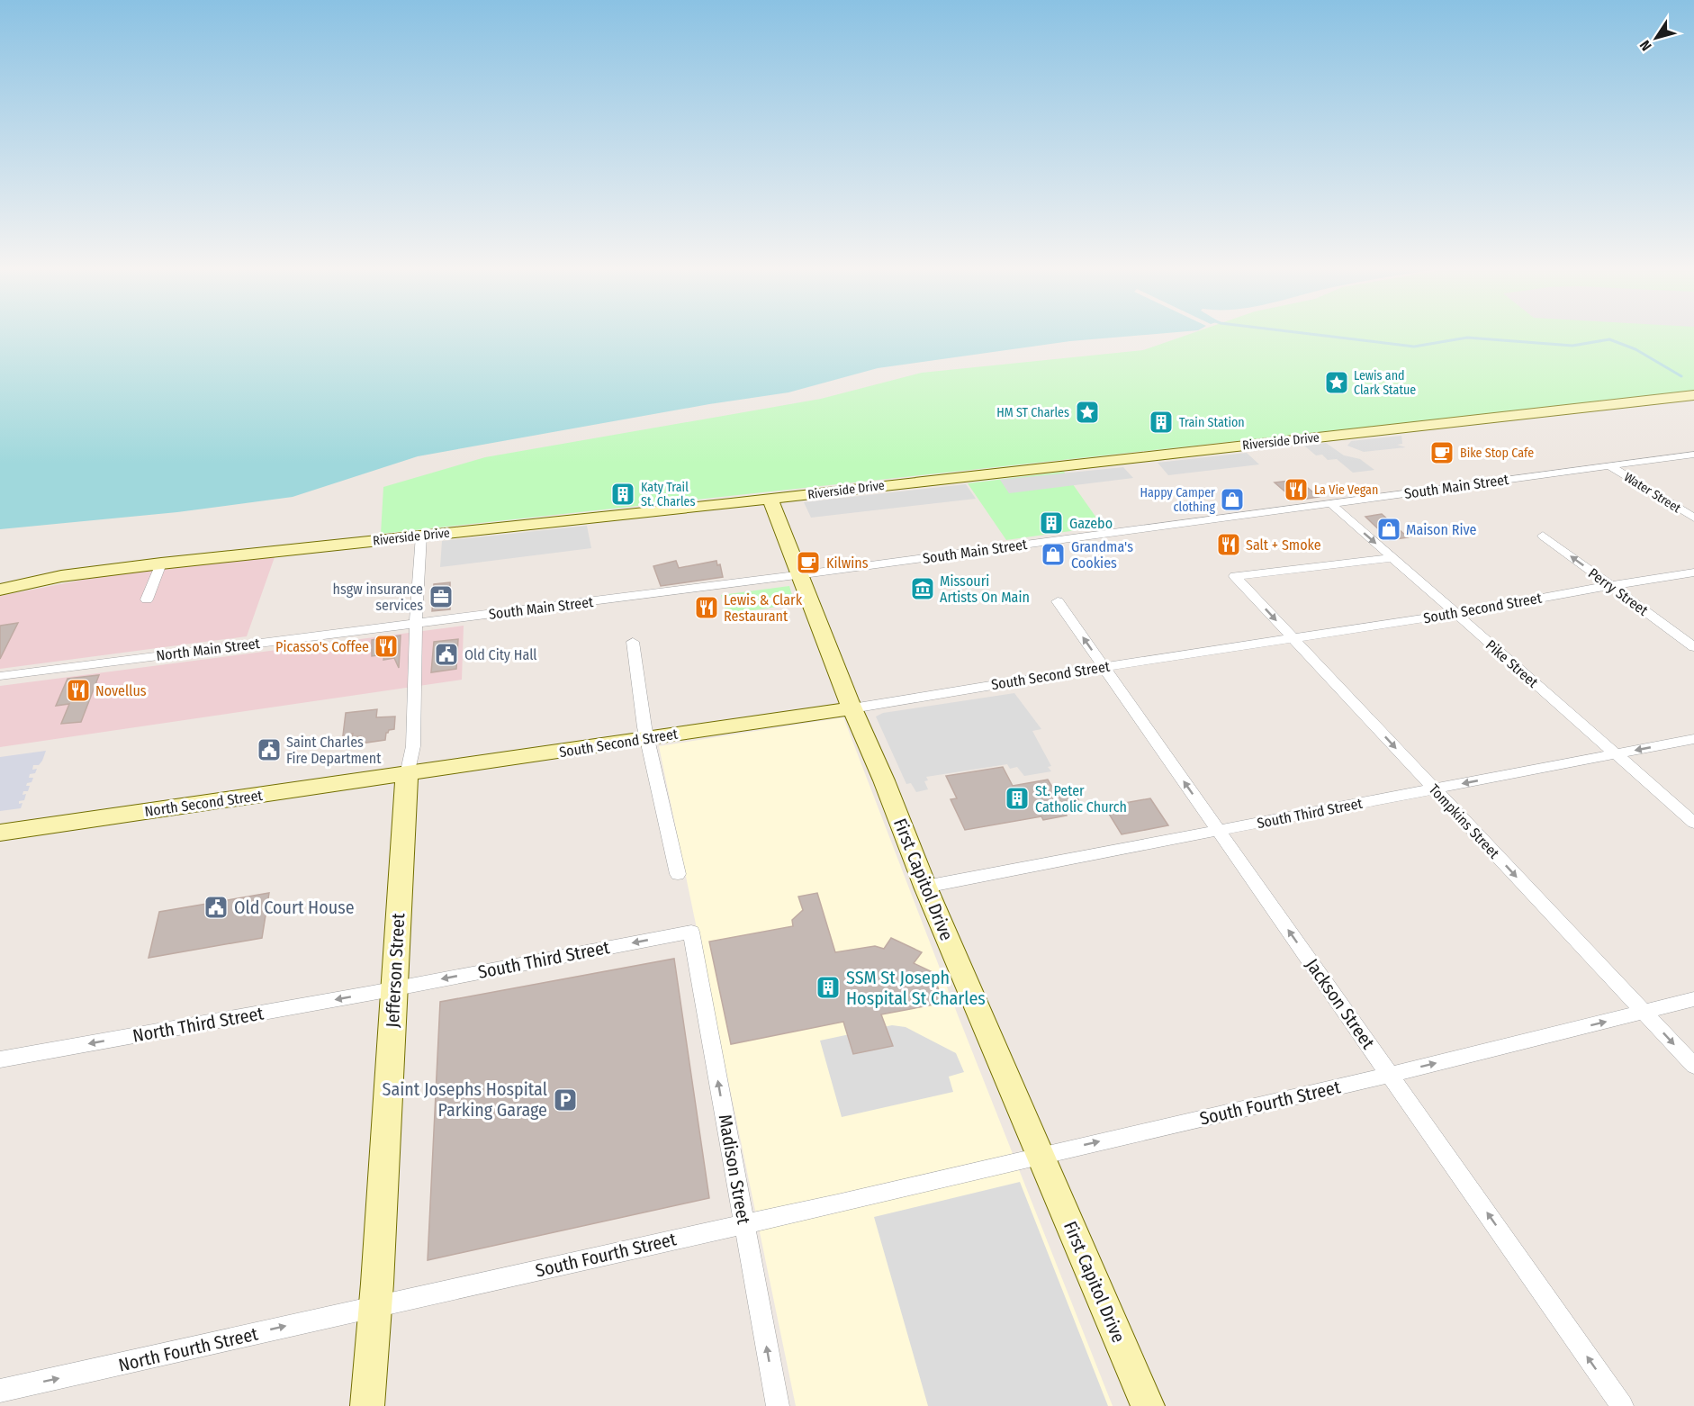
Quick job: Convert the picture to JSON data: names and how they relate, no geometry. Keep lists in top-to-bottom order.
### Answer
{
  "streets": {
    "street": [
      "Riverside Drive",
      "South Main Street",
      "Water Street",
      "Perry Street",
      "South Second Street",
      "North Main Street",
      "Pike Street",
      "North Second Street",
      "South Third Street",
      "Tompkins Street",
      "First Capitol Drive",
      "Jefferson Street",
      "Jackson Street",
      "North Third Street",
      "South Fourth Street",
      "Madison Street",
      "North Fourth Street"
    ]
  },
  "crossings": [
    ["Riverside Drive", "First Capitol Drive"],
    ["Riverside Drive", "Jefferson Street"],
    ["South Main Street", "Water Street"],
    ["South Main Street", "North Main Street"],
    ["South Main Street", "Pike Street"],
    ["South Main Street", "First Capitol Drive"],
    ["South Main Street", "Jefferson Street"],
    ["Perry Street", "South Second Street"],
    ["South Second Street", "Pike Street"],
    ["South Second Street", "North Second Street"],
    ["South Second Street", "Tompkins Street"],
    ["South Second Street", "First Capitol Drive"],
    ["South Second Street", "Jefferson Street"],
    ["South Second Street", "Jackson Street"],
    ["North Main Street", "Jefferson Street"],
    ["Pike Street", "South Third Street"],
    ["Pike Street", "Tompkins Street"],
    ["North Second Street", "Jefferson Street"],
    ["South Third Street", "Tompkins Street"],
    ["South Third Street", "First Capitol Drive"],
    ["South Third Street", "Jefferson Street"],
    ["South Third Street", "Jackson Street"],
    ["South Third Street", "North Third Street"],
    ["South Third Street", "Madison Street"],
    ["Tompkins Street", "South Fourth Street"],
    ["First Capitol Drive", "South Fourth Street"],
    ["Jefferson Street", "North Third Street"],
    ["Jefferson Street", "South Fourth Street"],
    ["Jefferson Street", "North Fourth Street"],
    ["Jackson Street", "South Fourth Street"],
    ["South Fourth Street", "Madison Street"],
    ["South Fourth Street", "North Fourth Street"]
  ],
  "one_way": [
    "Perry Street",
    "South Third Street",
    "Jackson Street",
    "North Third Street",
    "South Fourth Street",
    "Madison Street",
    "North Fourth Street"
  ],
  "places": {
    "place": ["Lewis and Clark Statue", "HM ST Charles"],
    "building": [
      "Train Station",
      "Katy Trail St. Charles",
      "Gazebo",
      "St. Peter Catholic Church",
      "SSM St Joseph Hospital St Charles"
    ],
    "cafe": ["Bike Stop Cafe", "Kilwins"],
    "restaurant": [
      "La Vie Vegan",
      "Salt + Smoke",
      "Lewis & Clark Restaurant",
      "Picasso's Coffee",
      "Novellus"
    ],
    "shop": ["Happy Camper clothing", "Maison Rive", "Grandma's Cookies"],
    "museum": ["Missouri Artists On Main"],
    "office": ["hsgw insurance services"],
    "public building": ["Old City Hall", "Saint Charles Fire Department", "Old Court House"],
    "parking": ["Saint Josephs Hospital Parking Garage"]
  },
  "north": "bottom left"
}
